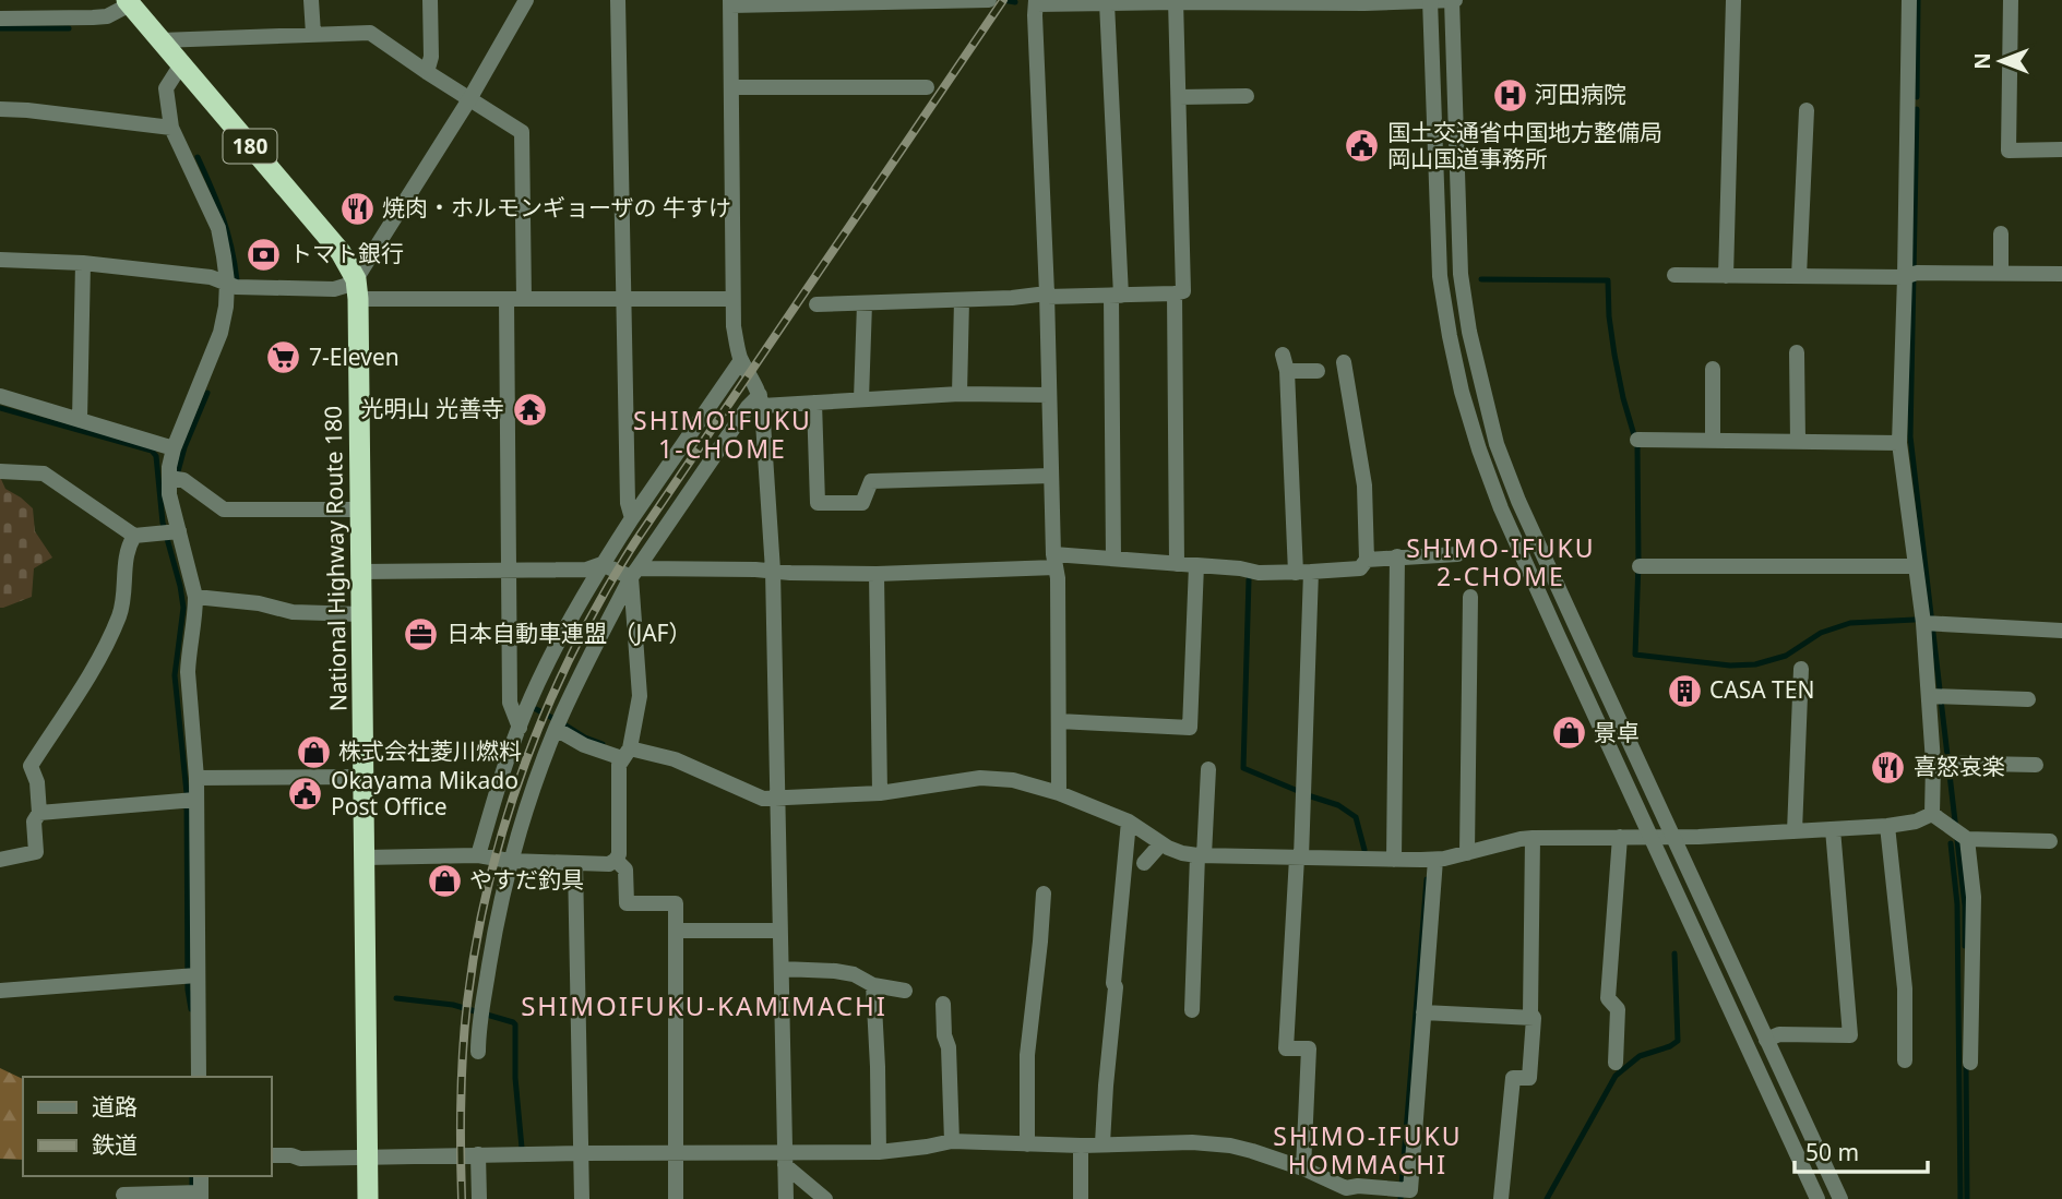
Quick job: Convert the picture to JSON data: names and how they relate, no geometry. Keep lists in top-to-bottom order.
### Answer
{
  "streets": {
    "highway": ["180", "National Highway Route 180"]
  },
  "crossings": [
    ["180", "National Highway Route 180"]
  ],
  "districts": [
    "SHIMOIFUKU 1-CHOME",
    "SHIMO-IFUKU 2-CHOME",
    "SHIMOIFUKU-KAMIMACHI",
    "SHIMO-IFUKU HOMMACHI"
  ],
  "places": {
    "hospital": ["河田病院"],
    "public building": ["国土交通省中国地方整備局 岡山国道事務所", "Okayama Mikado Post Office"],
    "restaurant": ["焼肉・ホルモンギョーザの 牛すけ", "喜怒哀楽"],
    "bank": ["トマト銀行"],
    "supermarket": ["7-Eleven"],
    "temple": ["光明山 光善寺"],
    "office": ["日本自動車連盟 （JAF）"],
    "building": ["CASA TEN"],
    "shop": ["景卓", "株式会社菱川燃料", "やすだ釣具"]
  },
  "legend": ["道路", "鉄道"],
  "scale_bar": "50 m",
  "north": "left"
}
